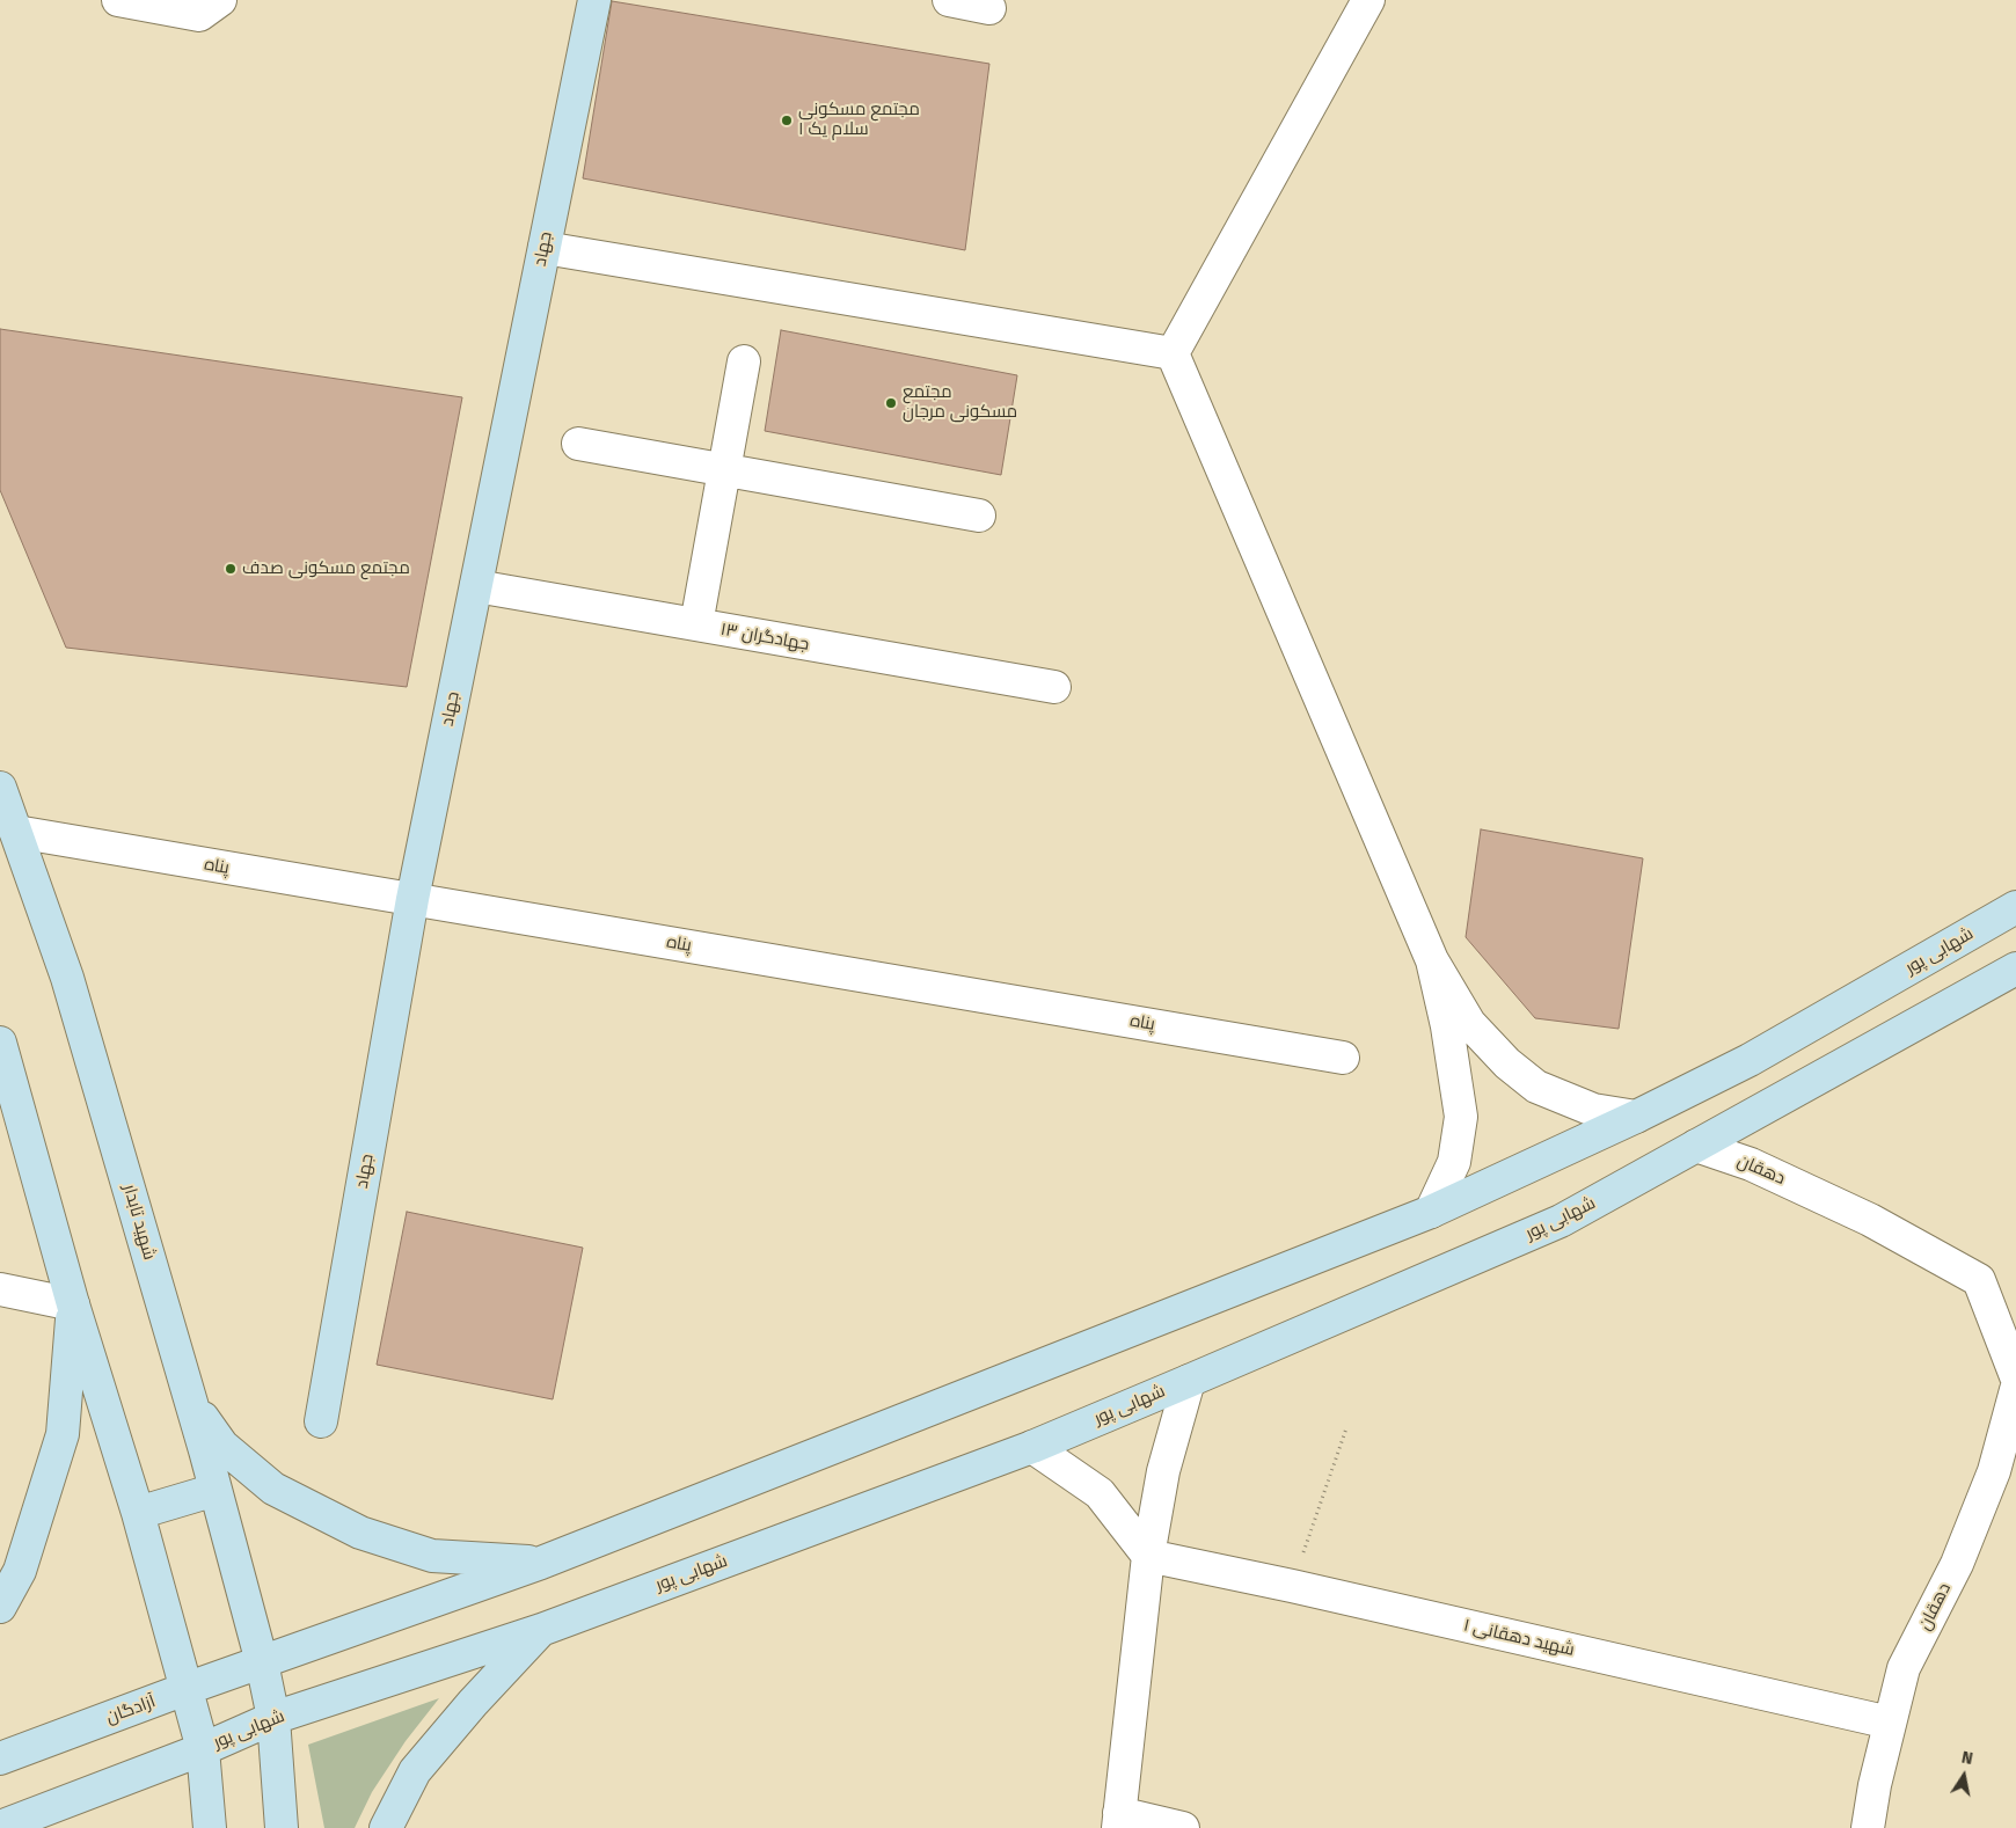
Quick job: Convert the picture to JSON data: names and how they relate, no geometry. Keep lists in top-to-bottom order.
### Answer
{
  "streets": {
    "main road": [
      "جهاد",
      "شهابی پور",
      "شهید تابدار",
      "آزادگان"
    ],
    "street": [
      "جهادگران ۱۳",
      "پناه",
      "دهقان",
      "شهید دهقانی ۱"
    ]
  },
  "crossings": [
    ["جهاد", "جهادگران ۱۳"],
    ["جهاد", "پناه"],
    ["پناه", "شهید تابدار"],
    ["شهابی پور", "دهقان"],
    ["شهابی پور", "شهید تابدار"],
    ["شهابی پور", "آزادگان"],
    ["دهقان", "شهید دهقانی ۱"],
    ["شهید تابدار", "آزادگان"]
  ],
  "places": ["مجتمع مسکونی سلام یک ۱", "مجتمع مسکونی مرجان", "مجتمع مسکونی صدف"],
  "north": "top"
}
